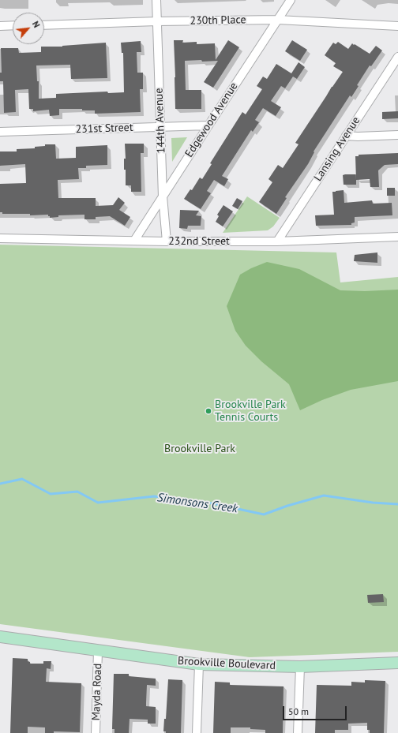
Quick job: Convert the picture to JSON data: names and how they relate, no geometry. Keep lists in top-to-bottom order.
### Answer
{
  "streets": {
    "street": [
      "230th Place",
      "Edgewood Avenue",
      "144th Avenue",
      "231st Street",
      "Lansing Avenue",
      "232nd Street",
      "Brookville Boulevard",
      "Mayda Road"
    ]
  },
  "crossings": [
    ["230th Place", "Edgewood Avenue"],
    ["230th Place", "144th Avenue"],
    ["Edgewood Avenue", "144th Avenue"],
    ["Edgewood Avenue", "231st Street"],
    ["Edgewood Avenue", "232nd Street"],
    ["144th Avenue", "231st Street"],
    ["144th Avenue", "232nd Street"],
    ["Lansing Avenue", "232nd Street"],
    ["Brookville Boulevard", "Mayda Road"]
  ],
  "water": ["Simonsons Creek"],
  "parks": ["Brookville Park"],
  "places": ["Brookville Park Tennis Courts"],
  "scale_bar": "50 m",
  "north": "top right"
}
